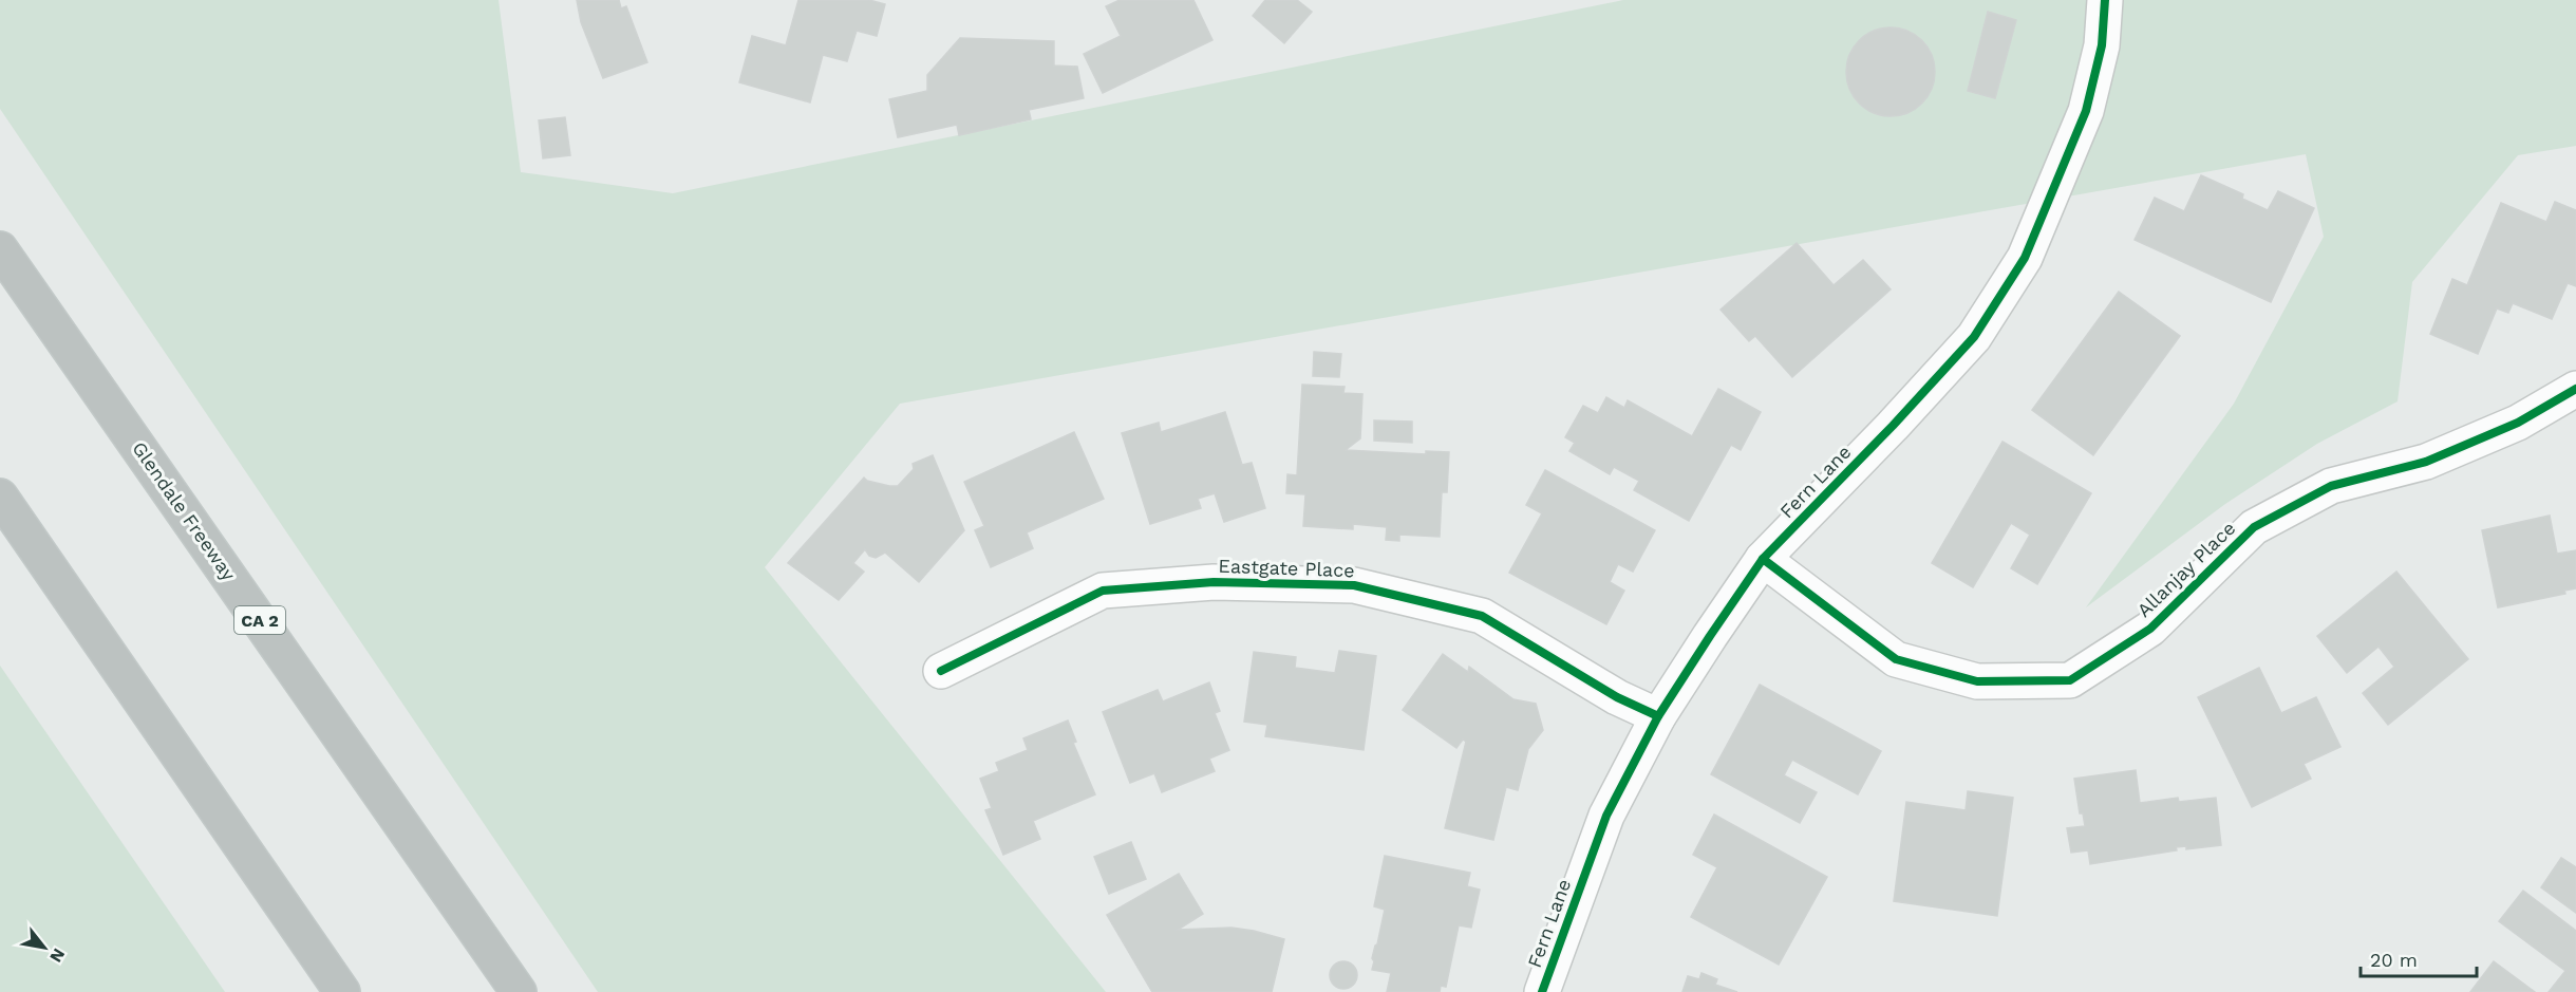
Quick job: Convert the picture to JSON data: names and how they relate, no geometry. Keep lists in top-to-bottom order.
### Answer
{
  "streets": {
    "highway": ["Glendale Freeway", "CA 2"],
    "street": ["Fern Lane", "Eastgate Place", "Allanjay Place"]
  },
  "crossings": [
    ["Fern Lane", "Eastgate Place"],
    ["Fern Lane", "Allanjay Place"]
  ],
  "scale_bar": "20 m",
  "north": "bottom right"
}
